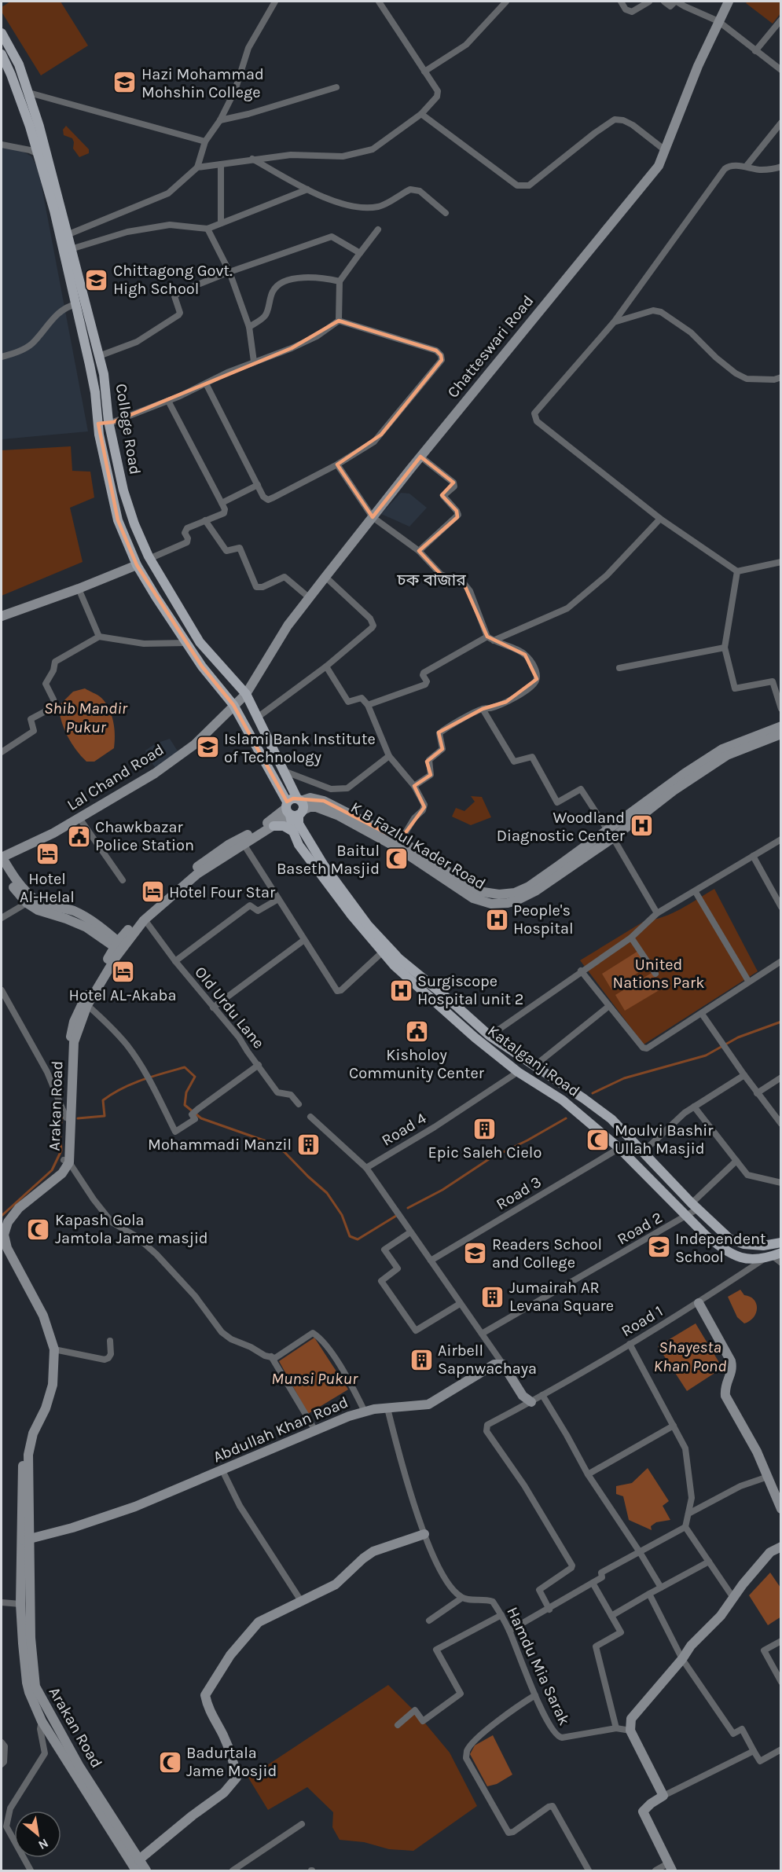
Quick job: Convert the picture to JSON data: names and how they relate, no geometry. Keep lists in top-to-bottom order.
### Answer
{
  "streets": {
    "main road": [
      "Chatteswari Road",
      "College Road",
      "Lal Chand Road",
      "K B Fazlul Kader Road",
      "Katalganj Road",
      "Arakan Road",
      "Abdullah Khan Road"
    ],
    "street": [
      "Old Urdu Lane",
      "Road 4",
      "Road 3",
      "Road 2",
      "Road 1",
      "Hamdu Mia Sarak"
    ]
  },
  "crossings": [
    ["Chatteswari Road", "College Road"],
    ["Chatteswari Road", "Lal Chand Road"],
    ["College Road", "Lal Chand Road"],
    ["College Road", "K B Fazlul Kader Road"],
    ["College Road", "Katalganj Road"],
    ["College Road", "Arakan Road"],
    ["K B Fazlul Kader Road", "Katalganj Road"],
    ["K B Fazlul Kader Road", "Arakan Road"],
    ["Old Urdu Lane", "Arakan Road"],
    ["Katalganj Road", "Arakan Road"],
    ["Katalganj Road", "Road 4"],
    ["Katalganj Road", "Road 3"],
    ["Katalganj Road", "Road 2"],
    ["Katalganj Road", "Road 1"],
    ["Arakan Road", "Abdullah Khan Road"]
  ],
  "districts": ["চক বাজার"],
  "water": ["Shib Mandir Pukur", "Shayesta Khan Pond", "Munsi Pukur"],
  "parks": ["United Nations Park"],
  "places": {
    "school or university": [
      "Hazi Mohammad Mohshin College",
      "Chittagong Govt. High School",
      "Islami Bank Institute of Technology",
      "Independent School",
      "Readers School and College"
    ],
    "hospital": ["Woodland Diagnostic Center", "People's Hospital", "Surgiscope Hospital unit 2"],
    "public building": ["Chawkbazar Police Station", "Kisholoy Community Center"],
    "hotel": ["Hotel Al-Helal", "Hotel Four Star", "Hotel AL-Akaba"],
    "mosque": [
      "Baitul Baseth Masjid",
      "Moulvi Bashir Ullah Masjid",
      "Kapash Gola Jamtola Jame masjid",
      "Badurtala Jame Mosjid"
    ],
    "building": [
      "Epic Saleh Cielo",
      "Mohammadi Manzil",
      "Jumairah AR Levana Square",
      "Airbell Sapnwachaya"
    ]
  },
  "north": "bottom right"
}
